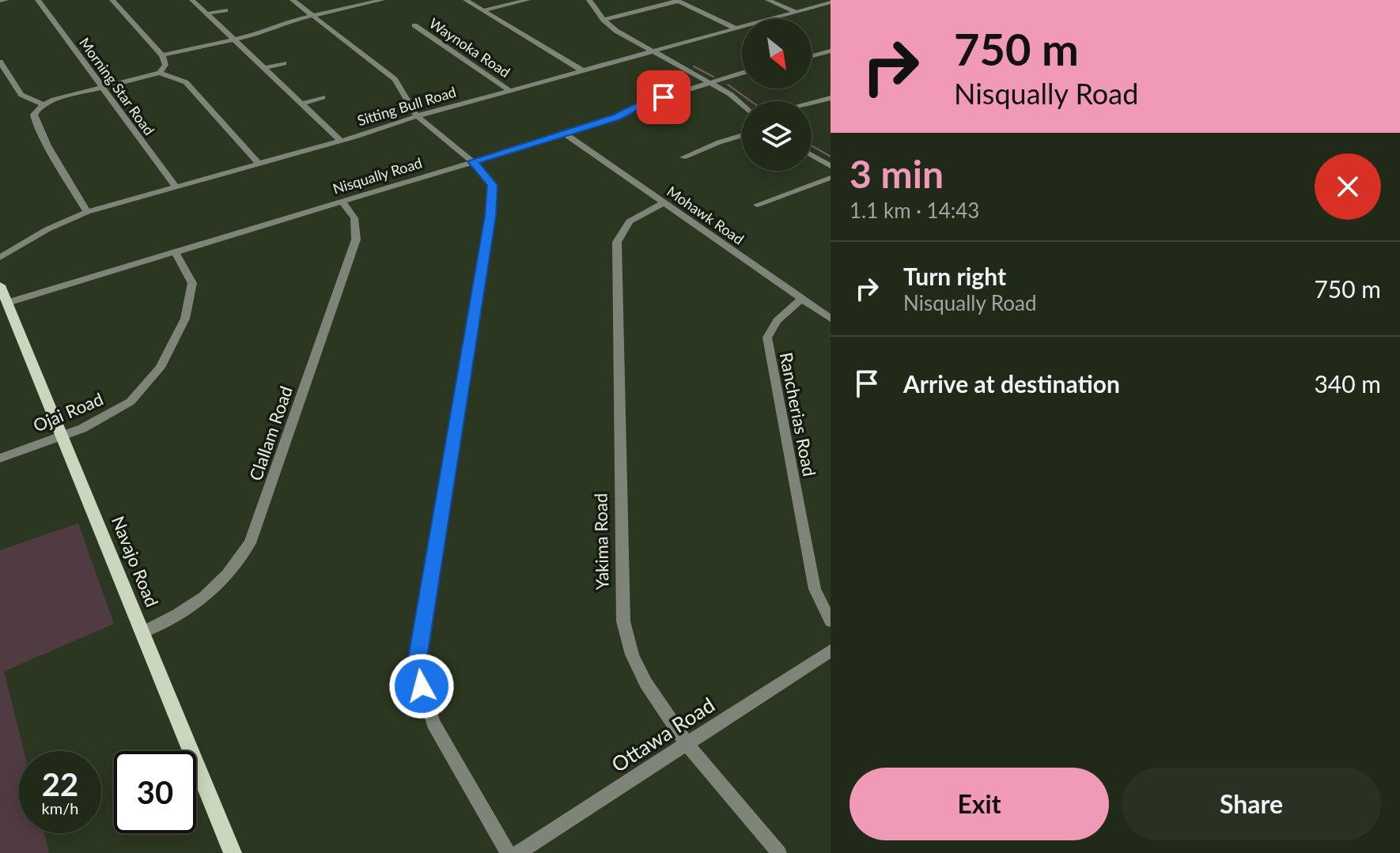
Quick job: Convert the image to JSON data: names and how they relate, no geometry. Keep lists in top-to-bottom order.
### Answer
{
  "streets": {
    "main road": ["Navajo Road"],
    "street": [
      "Waynoka Road",
      "Morning Star Road",
      "Sitting Bull Road",
      "Nisqually Road",
      "Mohawk Road",
      "Ojai Road",
      "Rancherias Road",
      "Clallam Road",
      "Yakima Road",
      "Ottawa Road"
    ]
  },
  "crossings": [
    ["Waynoka Road", "Sitting Bull Road"],
    ["Morning Star Road", "Sitting Bull Road"],
    ["Nisqually Road", "Mohawk Road"],
    ["Nisqually Road", "Ojai Road"],
    ["Nisqually Road", "Clallam Road"],
    ["Nisqually Road", "Navajo Road"],
    ["Mohawk Road", "Rancherias Road"],
    ["Mohawk Road", "Yakima Road"],
    ["Ojai Road", "Navajo Road"],
    ["Clallam Road", "Navajo Road"],
    ["Yakima Road", "Ottawa Road"]
  ],
  "north": "bottom right",
  "page": {
    "turn": ["750 m", "Nisqually Road"],
    "heading": ["3 min", "1.1 km · 14:43"],
    "list": [
      {
        "name": "Turn right",
        "note": "Nisqually Road",
        "value": "750 m"
      },
      {
        "name": "Arrive at destination",
        "value": "340 m"
      }
    ],
    "speed": "22 km/h",
    "limit": "30",
    "buttons": ["Exit", "Share"]
  }
}
